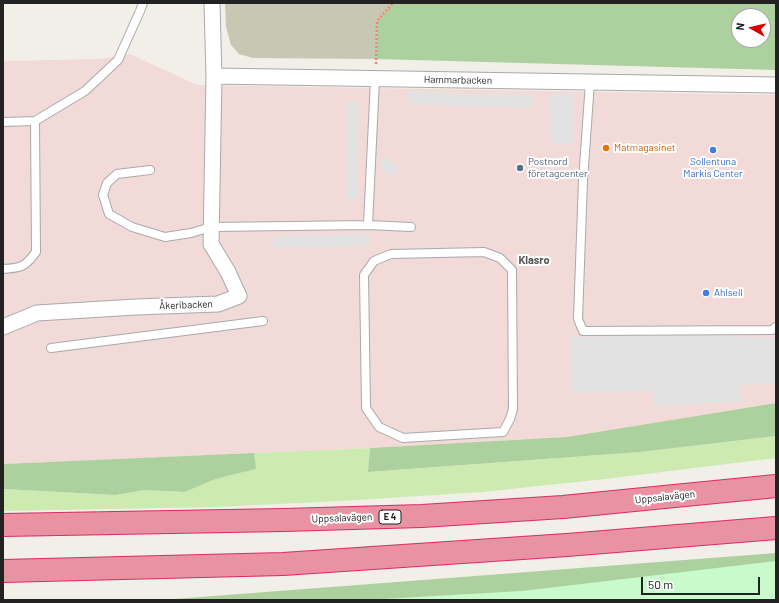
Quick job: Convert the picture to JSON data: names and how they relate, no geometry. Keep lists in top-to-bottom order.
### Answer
{
  "streets": {
    "highway": ["Uppsalavägen", "E 4"],
    "street": ["Hammarbacken", "Åkeribacken"]
  },
  "crossings": [
    ["Hammarbacken", "Åkeribacken"]
  ],
  "districts": ["Klasro"],
  "places": [
    "Matmagasinet",
    "Sollentuna Markis Center",
    "Postnord företagcenter",
    "Ahlsell"
  ],
  "scale_bar": "50 m",
  "north": "left"
}
